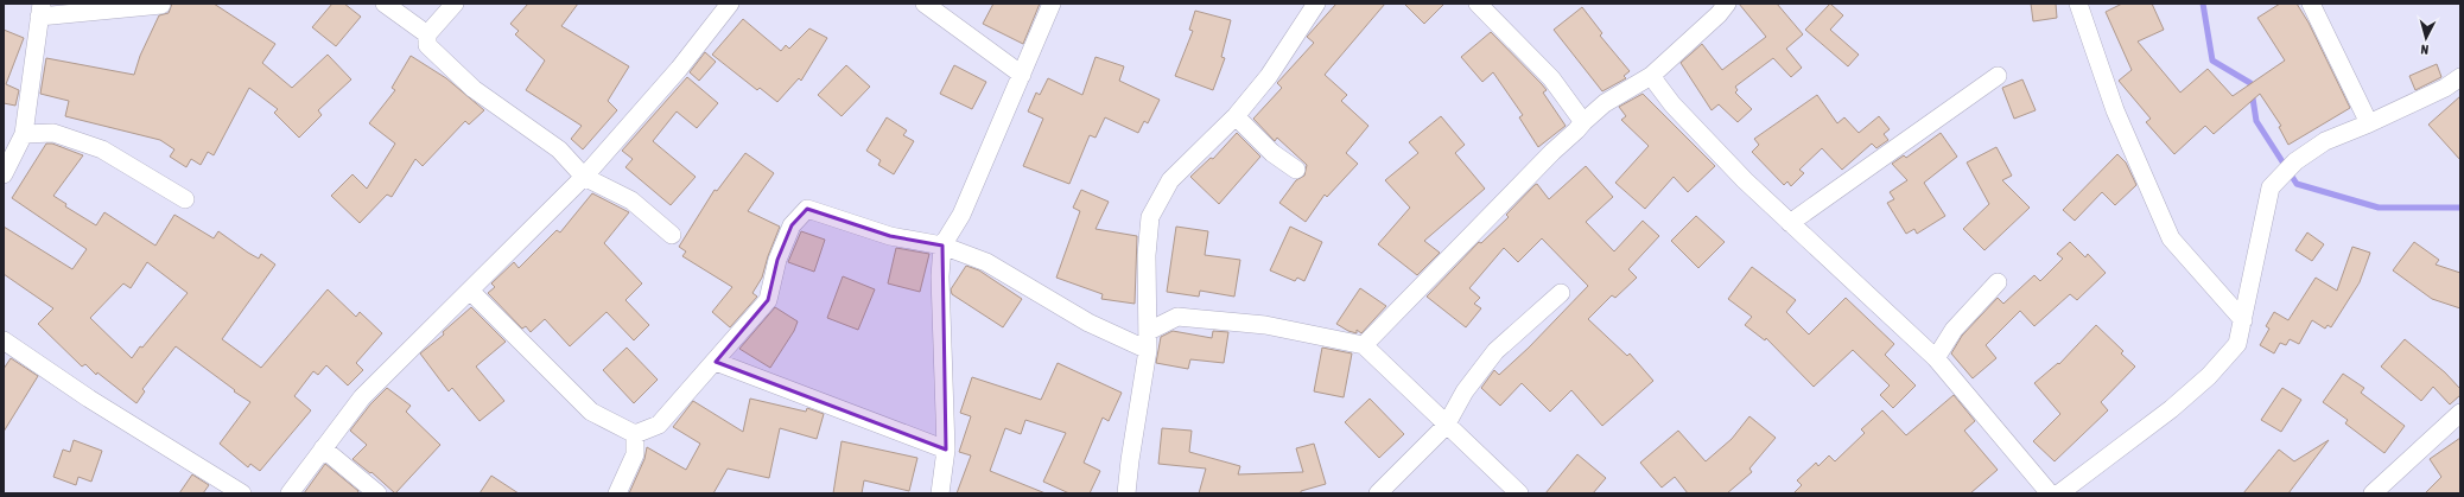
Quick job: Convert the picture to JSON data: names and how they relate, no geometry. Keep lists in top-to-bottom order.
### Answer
{
  "north": "bottom"
}
